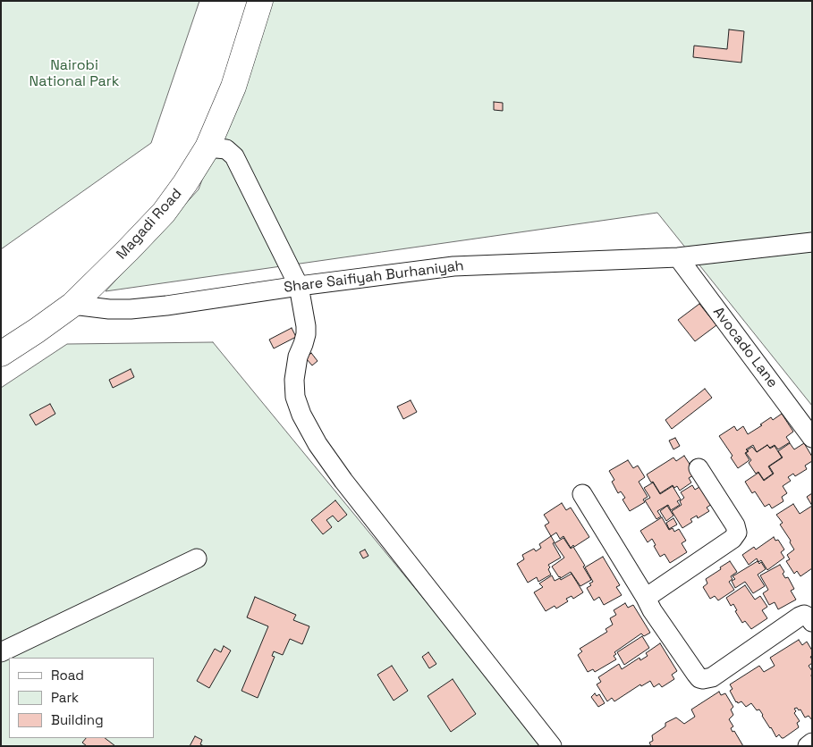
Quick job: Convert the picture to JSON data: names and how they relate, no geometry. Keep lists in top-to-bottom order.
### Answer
{
  "streets": {
    "highway": ["Magadi Road"],
    "street": ["Share Saifiyah Burhaniyah", "Avocado Lane"]
  },
  "crossings": [
    ["Magadi Road", "Share Saifiyah Burhaniyah"],
    ["Share Saifiyah Burhaniyah", "Avocado Lane"]
  ],
  "parks": ["Nairobi National Park"],
  "legend": ["Road", "Park", "Building"]
}
